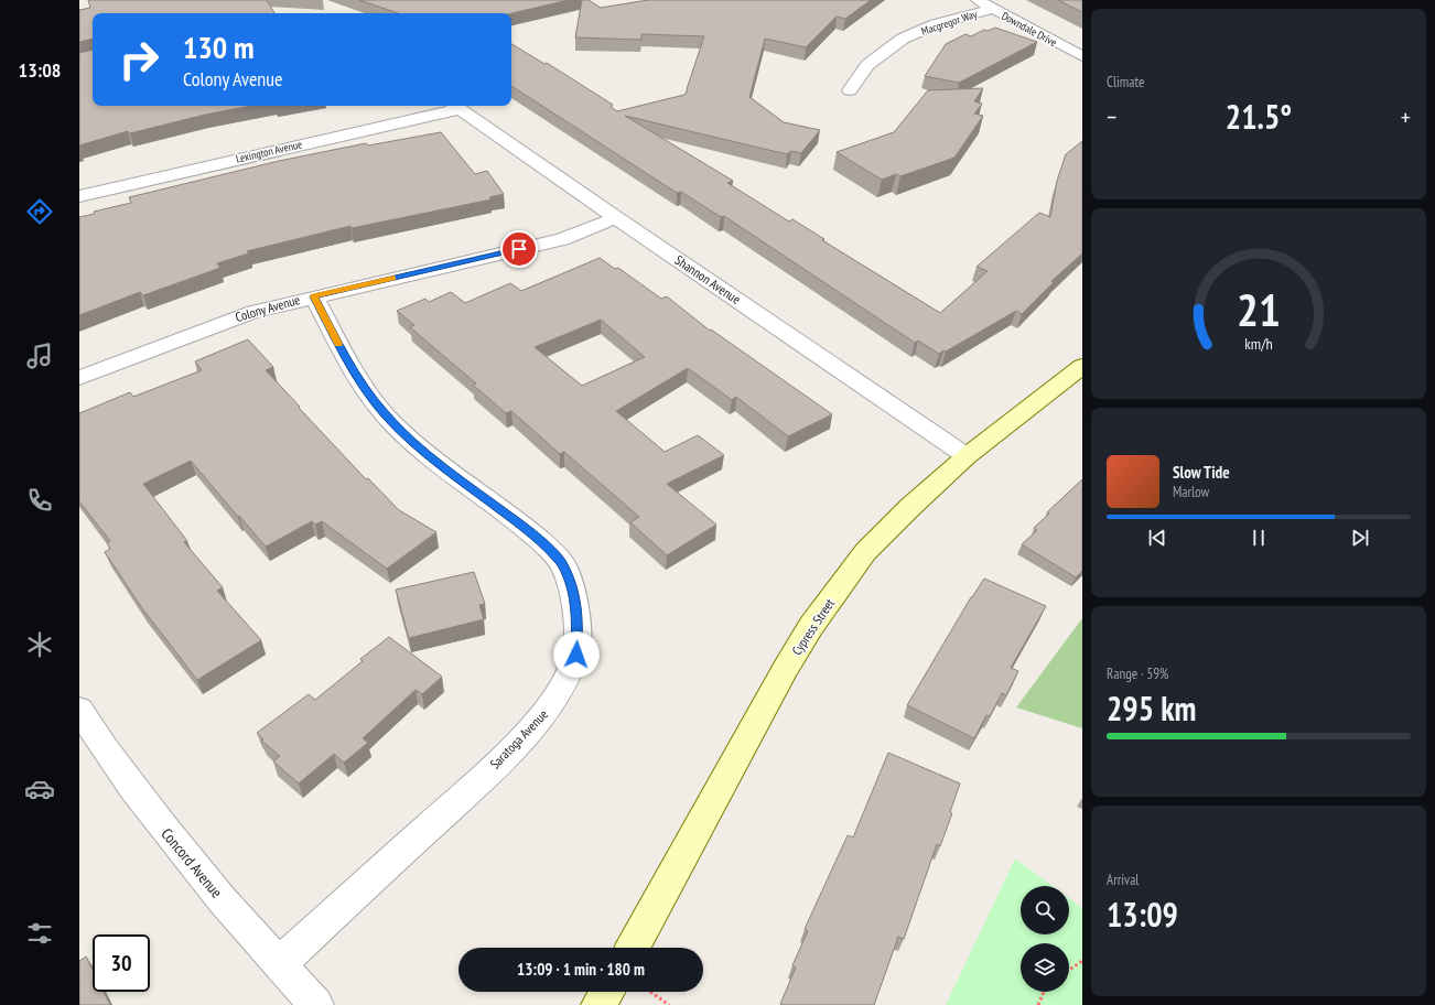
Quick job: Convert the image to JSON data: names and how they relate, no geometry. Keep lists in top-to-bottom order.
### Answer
{
  "streets": {
    "street": [
      "Macgregor Way",
      "Downdale Drive",
      "Lexington Avenue",
      "Shannon Avenue",
      "Colony Avenue",
      "Cypress Street",
      "Saratoga Avenue",
      "Concord Avenue"
    ]
  },
  "crossings": [
    ["Macgregor Way", "Downdale Drive"],
    ["Lexington Avenue", "Shannon Avenue"],
    ["Shannon Avenue", "Colony Avenue"],
    ["Shannon Avenue", "Cypress Street"],
    ["Colony Avenue", "Saratoga Avenue"],
    ["Saratoga Avenue", "Concord Avenue"]
  ],
  "page": {
    "tabs": "13:08",
    "tile": [
      "Climate",
      ["Range · 59%", "295 km"],
      ["Arrival", "13:09"]
    ],
    "turn": ["130 m", "Colony Avenue"],
    "heat": ["−", "21.5°", "+"],
    "song": ["Slow Tide", "Marlow"],
    "limit": "30",
    "trip": "13:09 · 1 min · 180 m",
    "gauge": ["21", "km/h"]
  }
}
